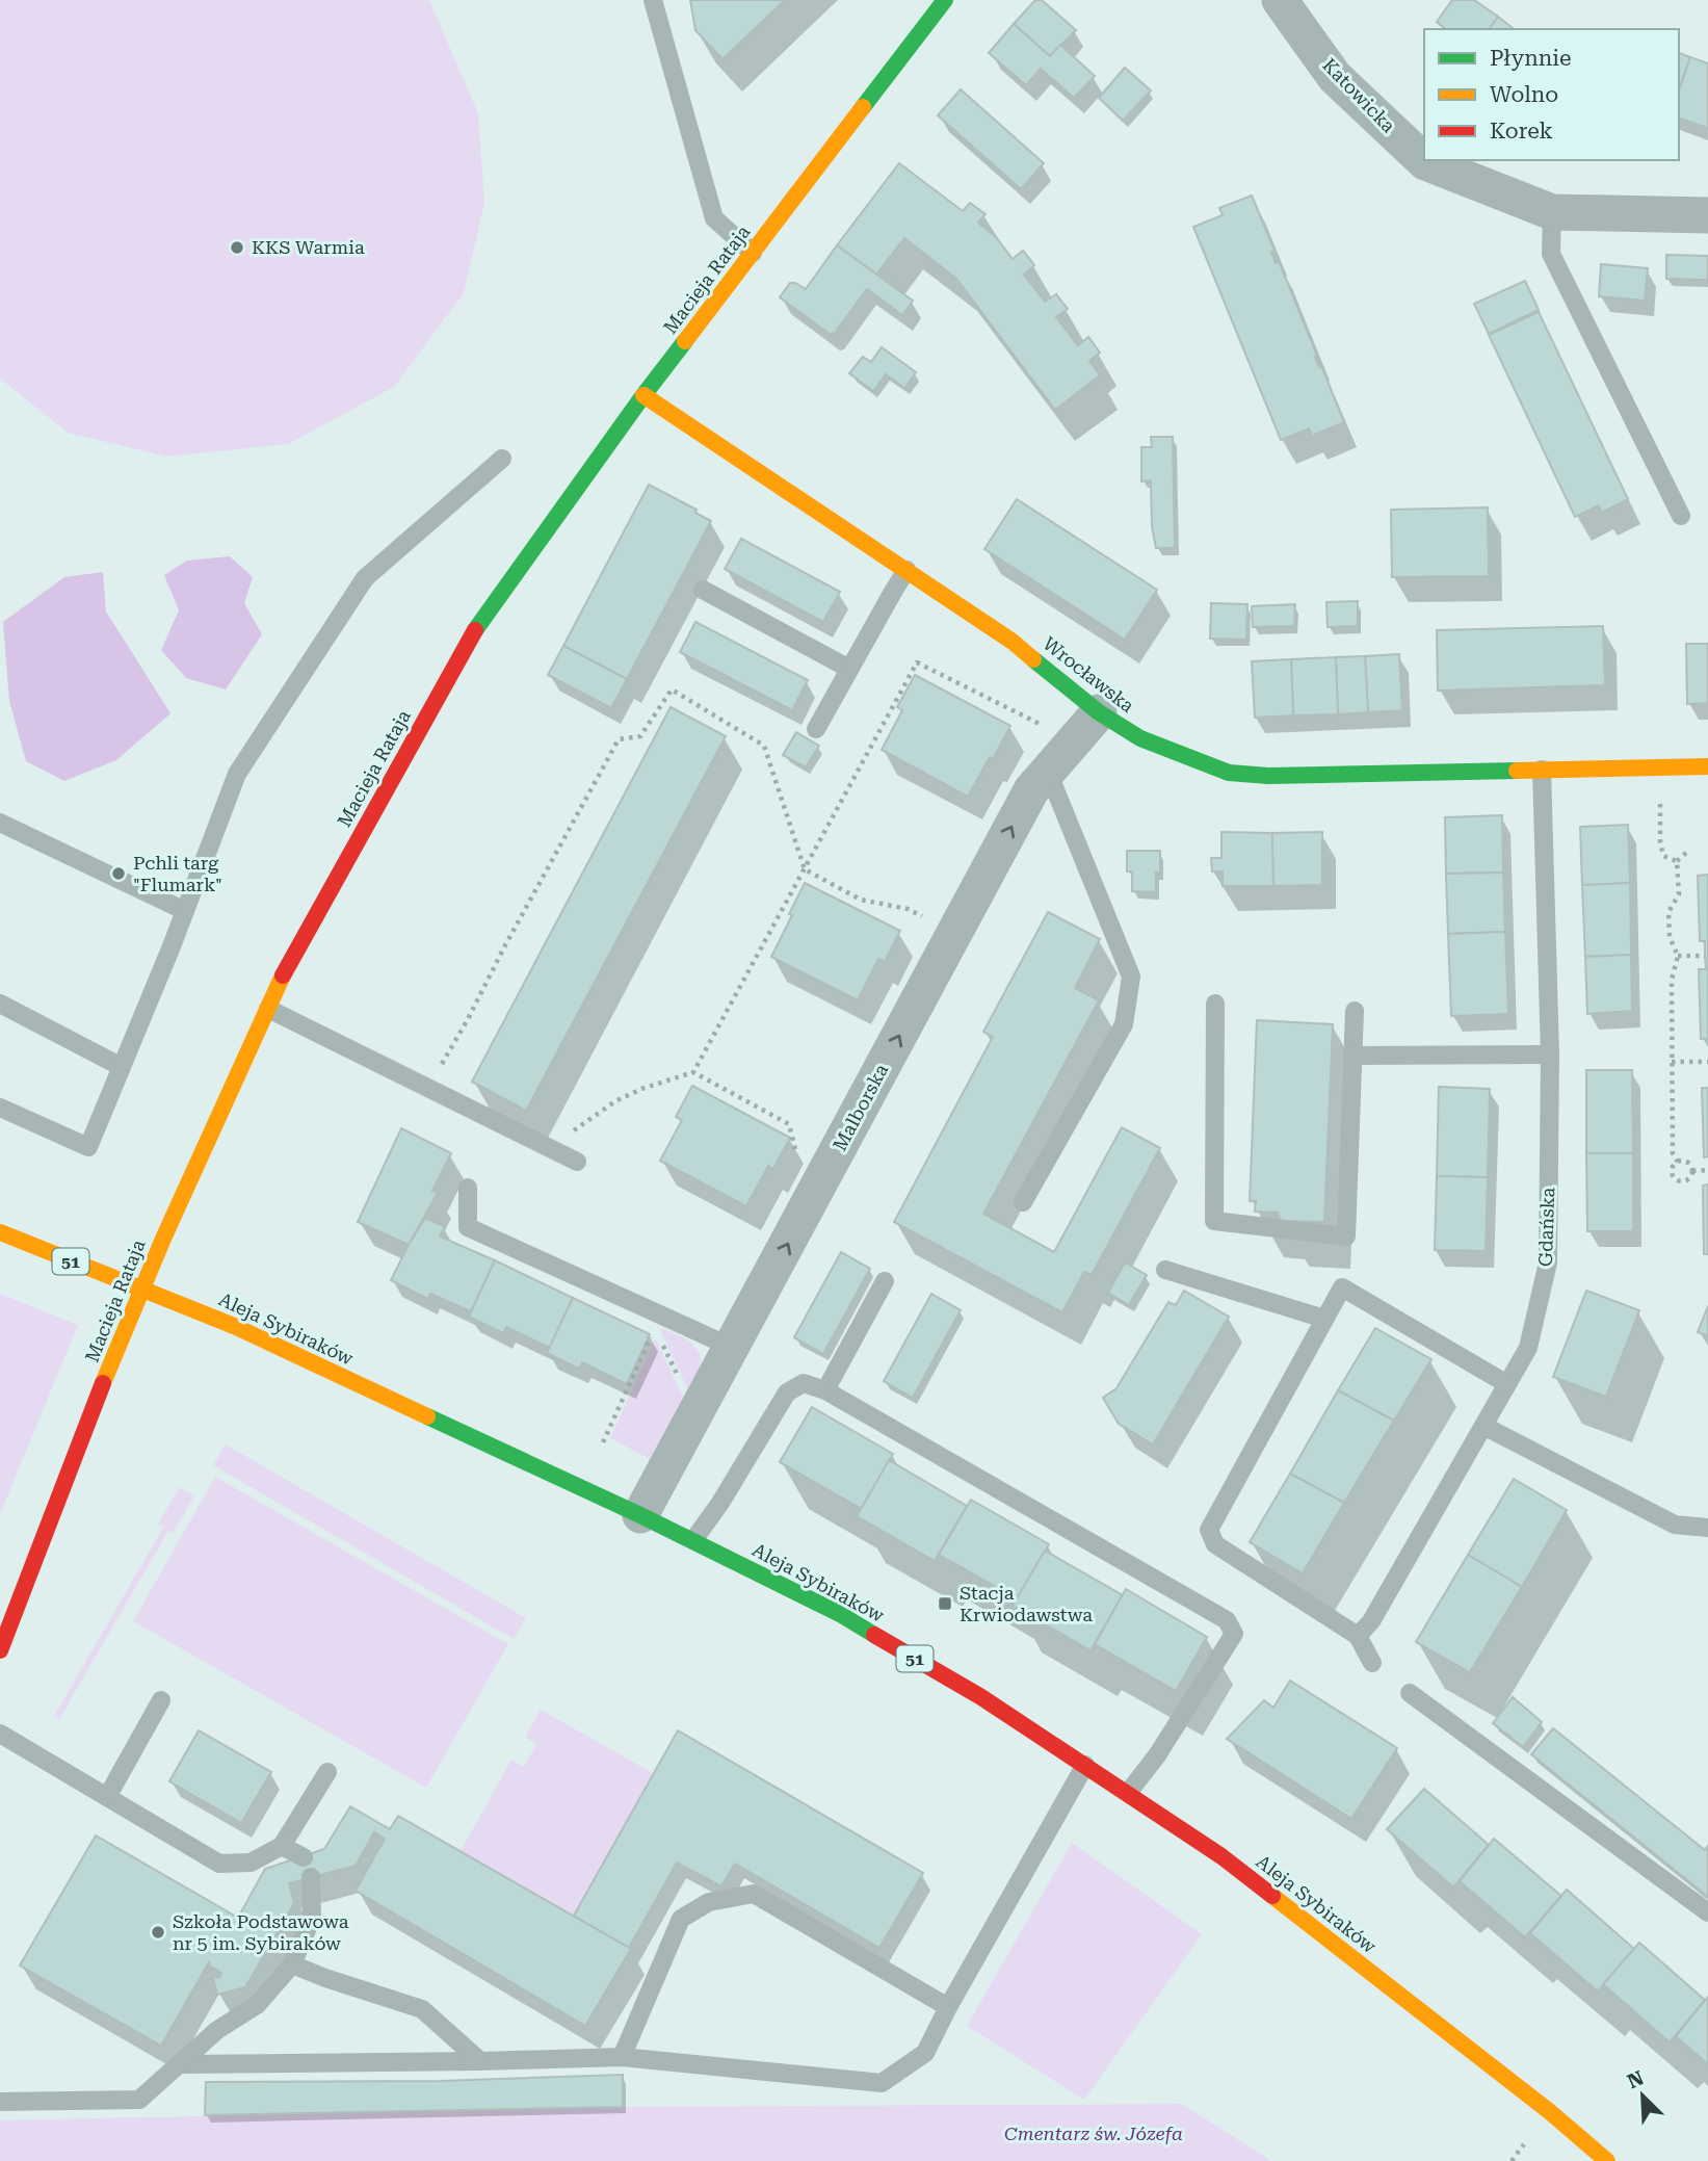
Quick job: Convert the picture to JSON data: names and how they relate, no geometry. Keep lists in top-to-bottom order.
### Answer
{
  "streets": {
    "street": [
      "Katowicka",
      "Macieja Rataja",
      "Wrocławska",
      "Malborska",
      "51",
      "Aleja Sybiraków"
    ],
    "lane": ["Gdańska"]
  },
  "crossings": [
    ["Macieja Rataja", "Wrocławska"],
    ["Macieja Rataja", "Aleja Sybiraków"],
    ["Wrocławska", "Malborska"],
    ["Wrocławska", "Gdańska"],
    ["Malborska", "Aleja Sybiraków"]
  ],
  "one_way": ["Malborska"],
  "parks": ["Cmentarz św. Józefa"],
  "places": {
    "other": ["KKS Warmia", "Pchli targ \"Flumark\"", "Szkoła Podstawowa nr 5 im. Sybiraków"],
    "transit": ["Stacja Krwiodawstwa"]
  },
  "legend": ["Płynnie", "Wolno", "Korek"],
  "north": "top left"
}
